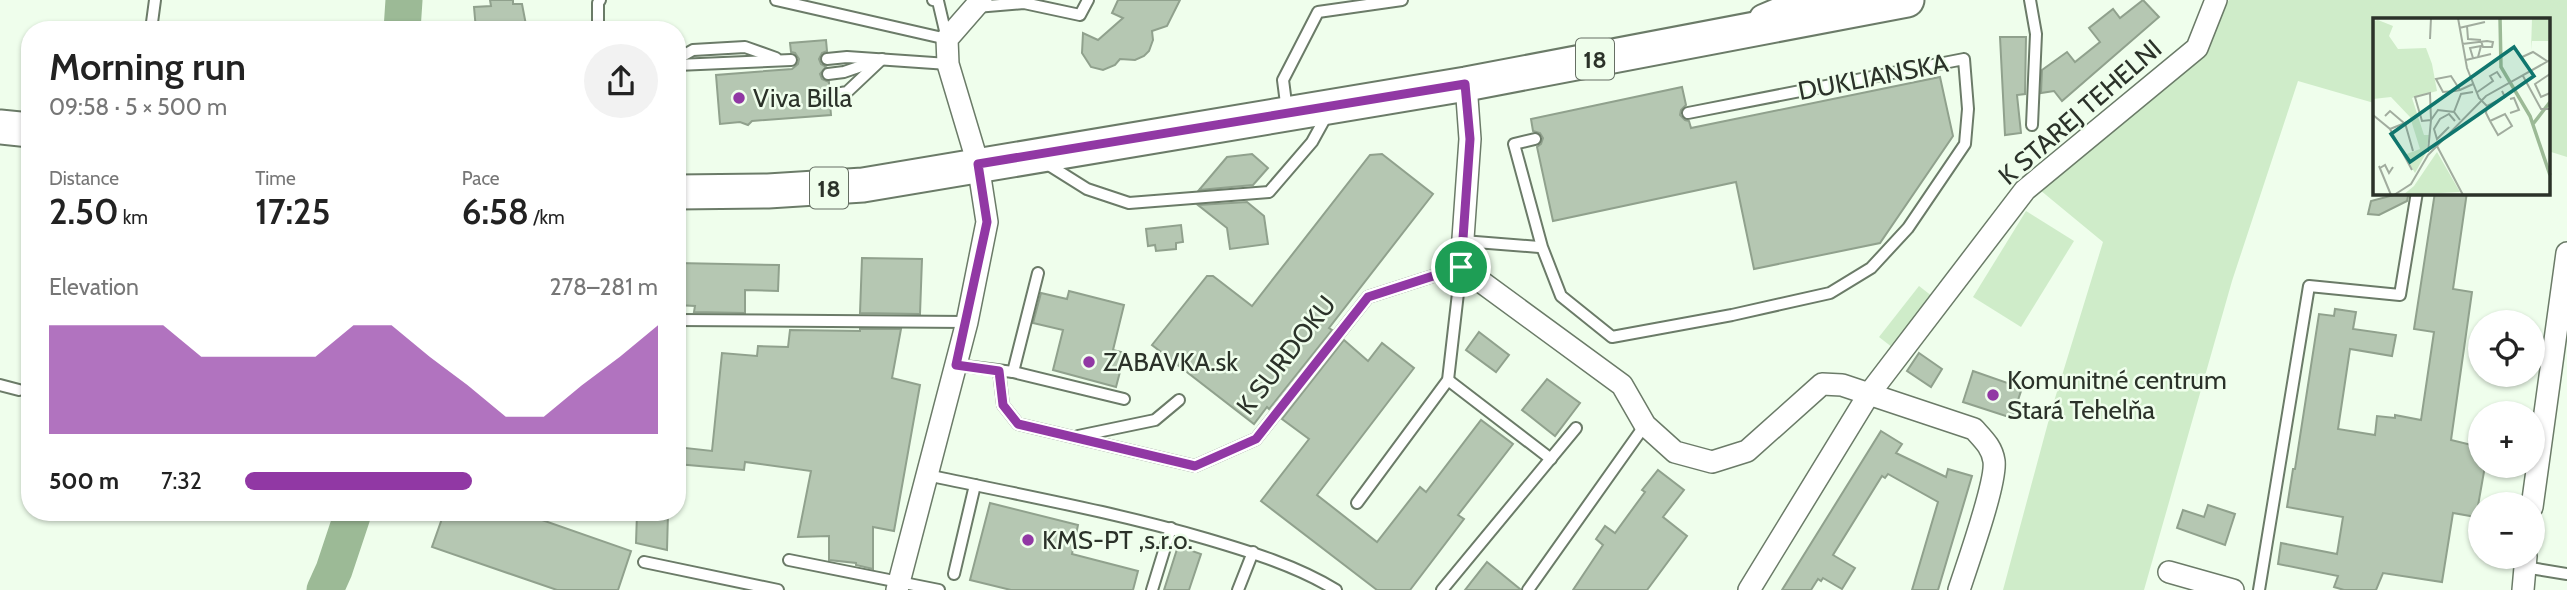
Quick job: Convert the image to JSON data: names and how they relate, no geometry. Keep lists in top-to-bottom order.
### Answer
{
  "streets": {
    "main road": ["18"],
    "street": ["K STAREJ TEHELNI"],
    "lane": ["DUKLIANSKA", "K SURDOKU"]
  },
  "places": [
    "Viva Billa",
    "ZABAVKA.sk",
    "Komunitné centrum Stará Tehelňa",
    "KMS-PT ,s.r.o."
  ],
  "page": {
    "heading": ["Morning run", "09:58 · 5 × 500 m"],
    "stats": [
      ["Distance", "2.50 km"],
      ["Time", "17:25"],
      ["Pace", "6:58 /km"]
    ],
    "chart": ["Elevation", "278–281 m"],
    "map_buttons": ["+", "−"],
    "list": [
      {
        "name": "500 m",
        "note": "7:32"
      }
    ]
  }
}
